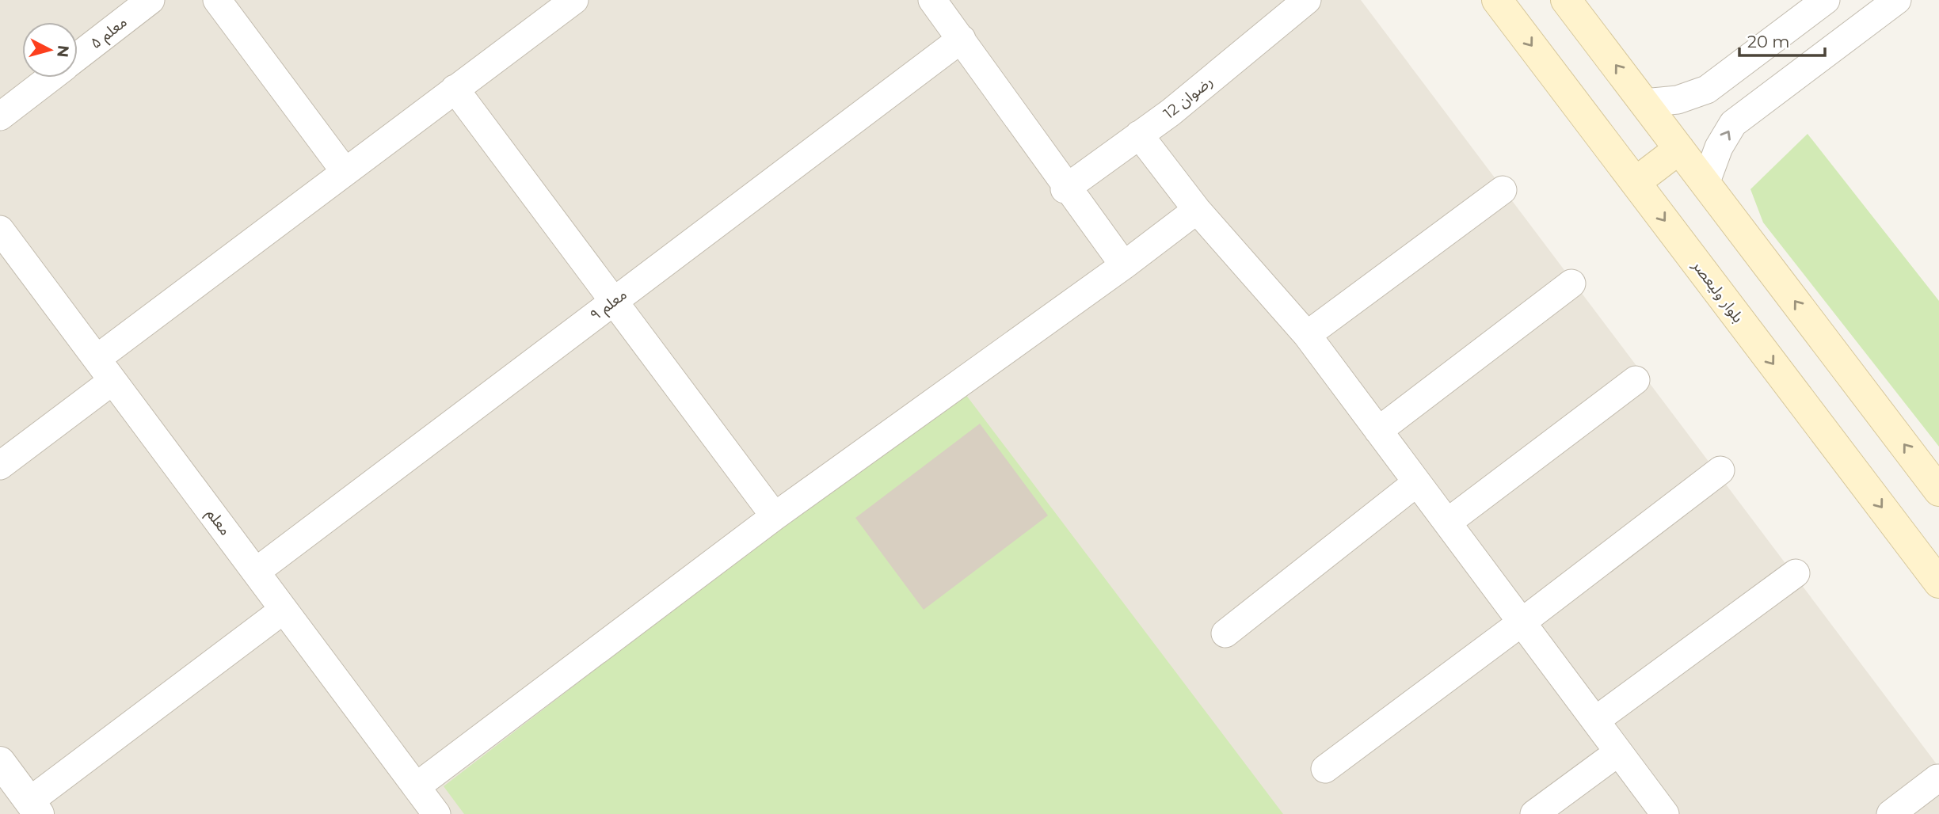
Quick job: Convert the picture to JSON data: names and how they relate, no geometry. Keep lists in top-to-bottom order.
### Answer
{
  "streets": {
    "main road": ["بلوار ولیعصر"],
    "street": [
      "معلم ۵",
      "رضوان 12",
      "معلم ۹",
      "معلم"
    ]
  },
  "crossings": [
    ["معلم ۹", "معلم"]
  ],
  "scale_bar": "20 m",
  "north": "right"
}
